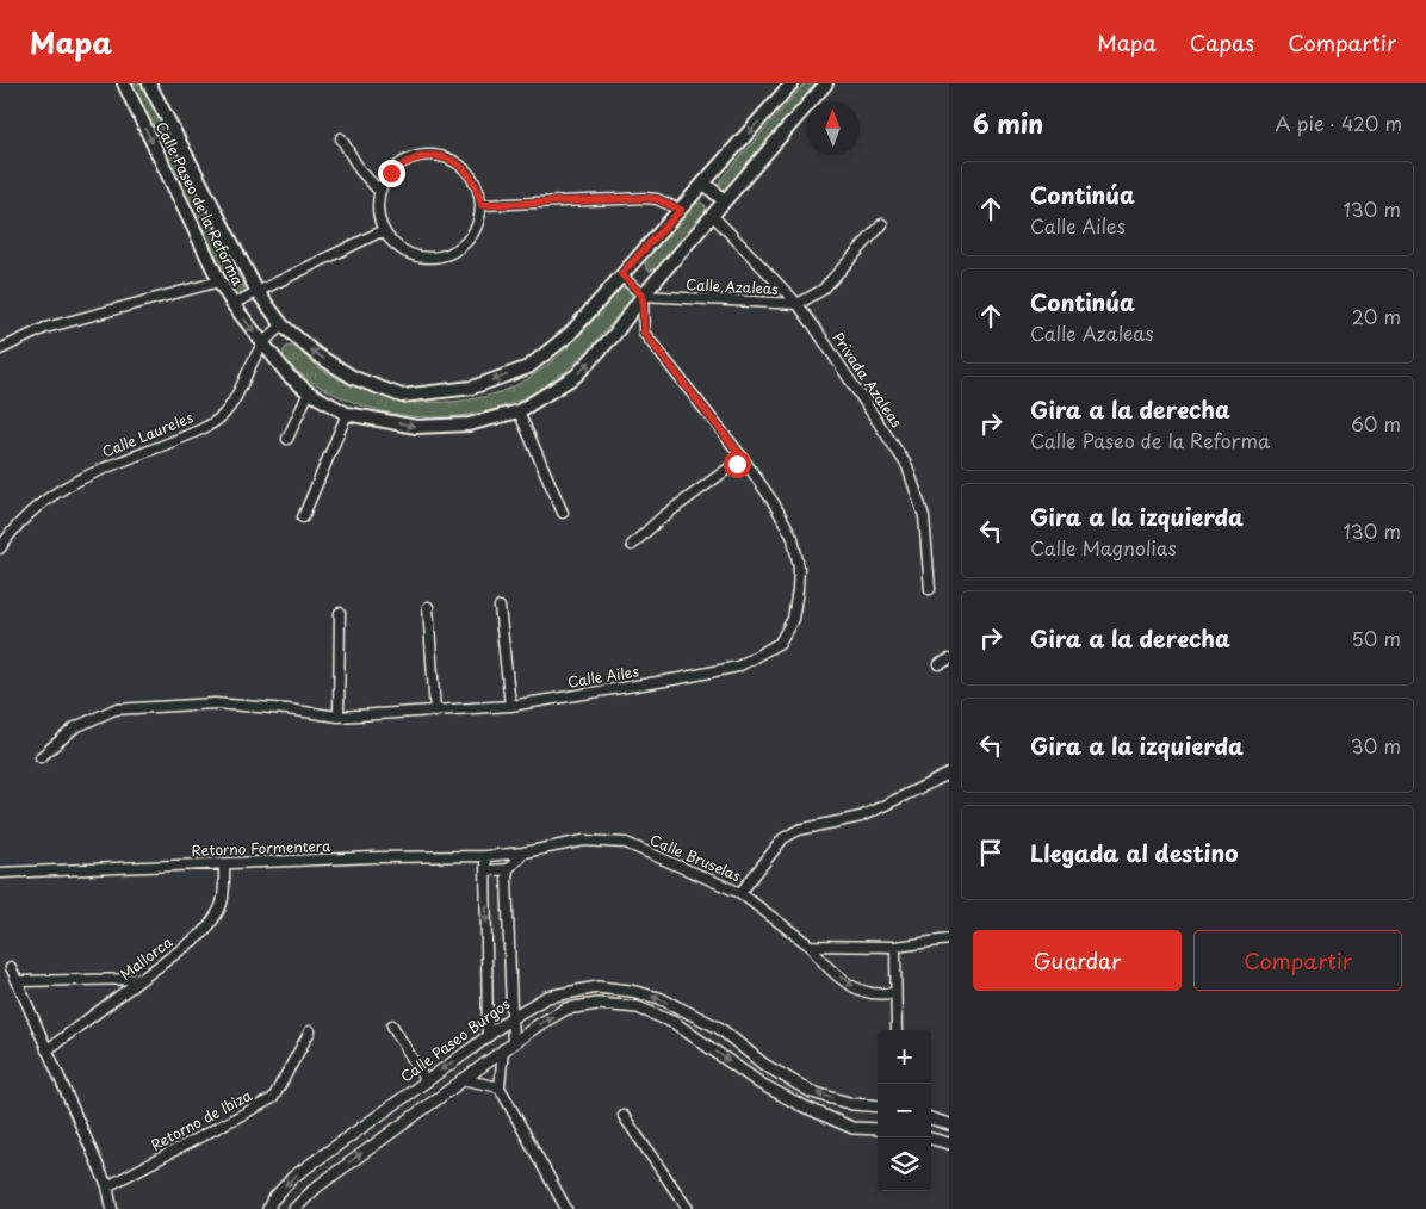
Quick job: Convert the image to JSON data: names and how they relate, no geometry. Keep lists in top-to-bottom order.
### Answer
{
  "streets": {
    "main road": ["Calle Paseo de la Reforma"],
    "street": [
      "Calle Azaleas",
      "Privada Azaleas",
      "Calle Laureles",
      "Calle Ailes",
      "Retorno Formentera",
      "Calle Bruselas",
      "Mallorca",
      "Calle Paseo Burgos",
      "Retorno de Ibiza"
    ]
  },
  "crossings": [
    ["Calle Paseo de la Reforma", "Calle Azaleas"],
    ["Calle Paseo de la Reforma", "Calle Laureles"],
    ["Calle Paseo de la Reforma", "Calle Ailes"],
    ["Calle Azaleas", "Privada Azaleas"],
    ["Calle Azaleas", "Calle Ailes"],
    ["Retorno Formentera", "Calle Bruselas"],
    ["Retorno Formentera", "Mallorca"]
  ],
  "one_way": ["Calle Paseo Burgos"],
  "north": "top",
  "page": {
    "header": "Mapa",
    "nav": ["Mapa", "Capas", "Compartir"],
    "heading": ["6 min", "A pie · 420 m"],
    "list": [
      ["Continúa", "Calle Ailes", "130 m"],
      ["Continúa", "Calle Azaleas", "20 m"],
      ["Gira a la derecha", "Calle Paseo de la Reforma", "60 m"],
      ["Gira a la izquierda", "Calle Magnolias", "130 m"],
      ["Gira a la derecha", "50 m"],
      ["Gira a la izquierda", "30 m"],
      "Llegada al destino"
    ],
    "buttons": ["Guardar", "Compartir"],
    "map_buttons": ["+", "−"]
  }
}
